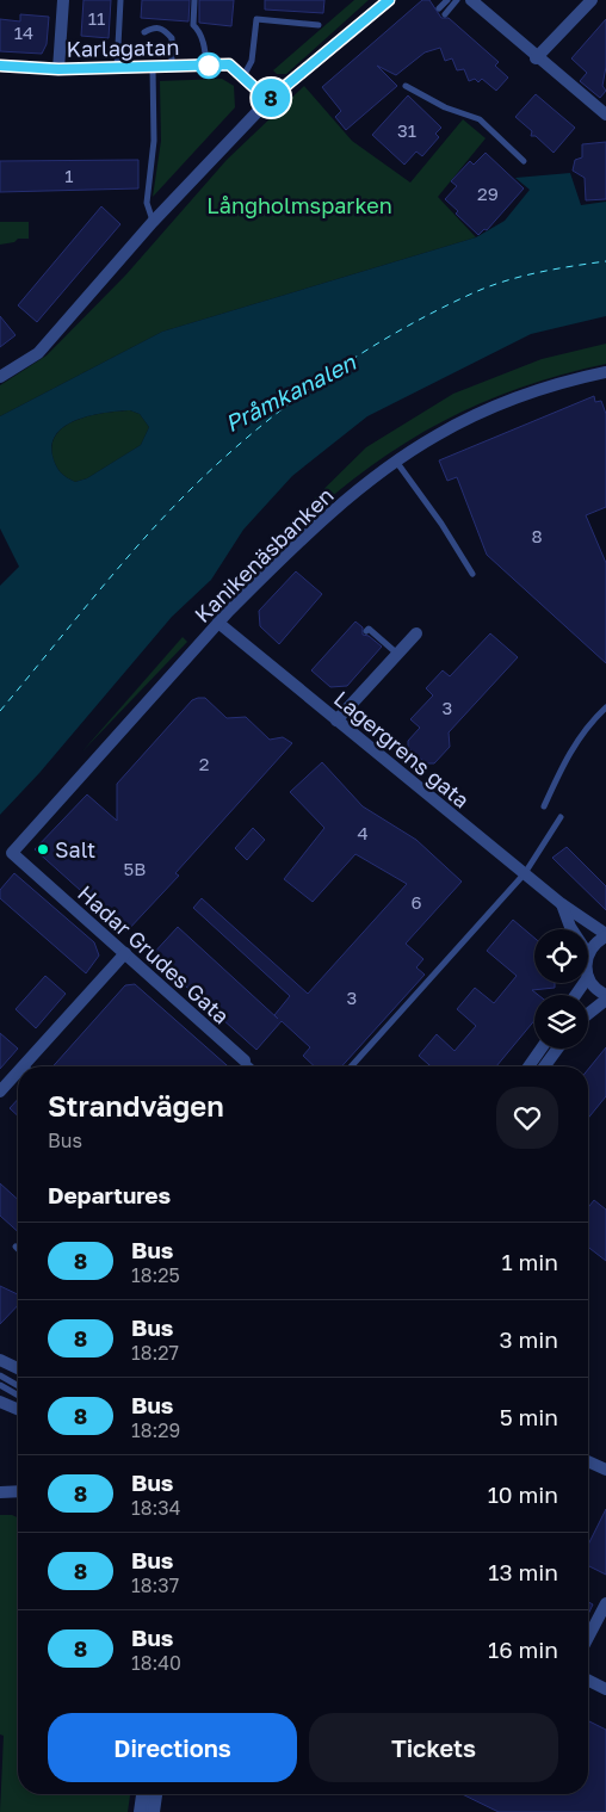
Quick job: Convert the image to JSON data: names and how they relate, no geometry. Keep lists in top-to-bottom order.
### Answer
{
  "streets": {
    "street": [
      "Karlagatan",
      "Kanikenäsbanken",
      "Lagergrens gata",
      "Hadar Grudes Gata"
    ]
  },
  "crossings": [
    ["Kanikenäsbanken", "Lagergrens gata"],
    ["Kanikenäsbanken", "Hadar Grudes Gata"]
  ],
  "water": ["Pråmkanalen"],
  "parks": ["Långholmsparken"],
  "places": ["Salt"],
  "lines": ["bus line 8"],
  "house_numbers": [
    "11",
    "14",
    "31",
    "1",
    "29",
    "8",
    "3",
    "2",
    "4",
    "5B",
    "6",
    "3"
  ],
  "page": {
    "on_map": "8",
    "heading": [
      ["Strandvägen", "Bus"],
      "Departures"
    ],
    "list": [
      {
        "mark": "8",
        "name": "Bus",
        "note": "18:25",
        "value": "1 min"
      },
      {
        "mark": "8",
        "name": "Bus",
        "note": "18:27",
        "value": "3 min"
      },
      {
        "mark": "8",
        "name": "Bus",
        "note": "18:29",
        "value": "5 min"
      },
      {
        "mark": "8",
        "name": "Bus",
        "note": "18:34",
        "value": "10 min"
      },
      {
        "mark": "8",
        "name": "Bus",
        "note": "18:37",
        "value": "13 min"
      },
      {
        "mark": "8",
        "name": "Bus",
        "note": "18:40",
        "value": "16 min"
      }
    ],
    "buttons": ["Directions", "Tickets"]
  }
}
